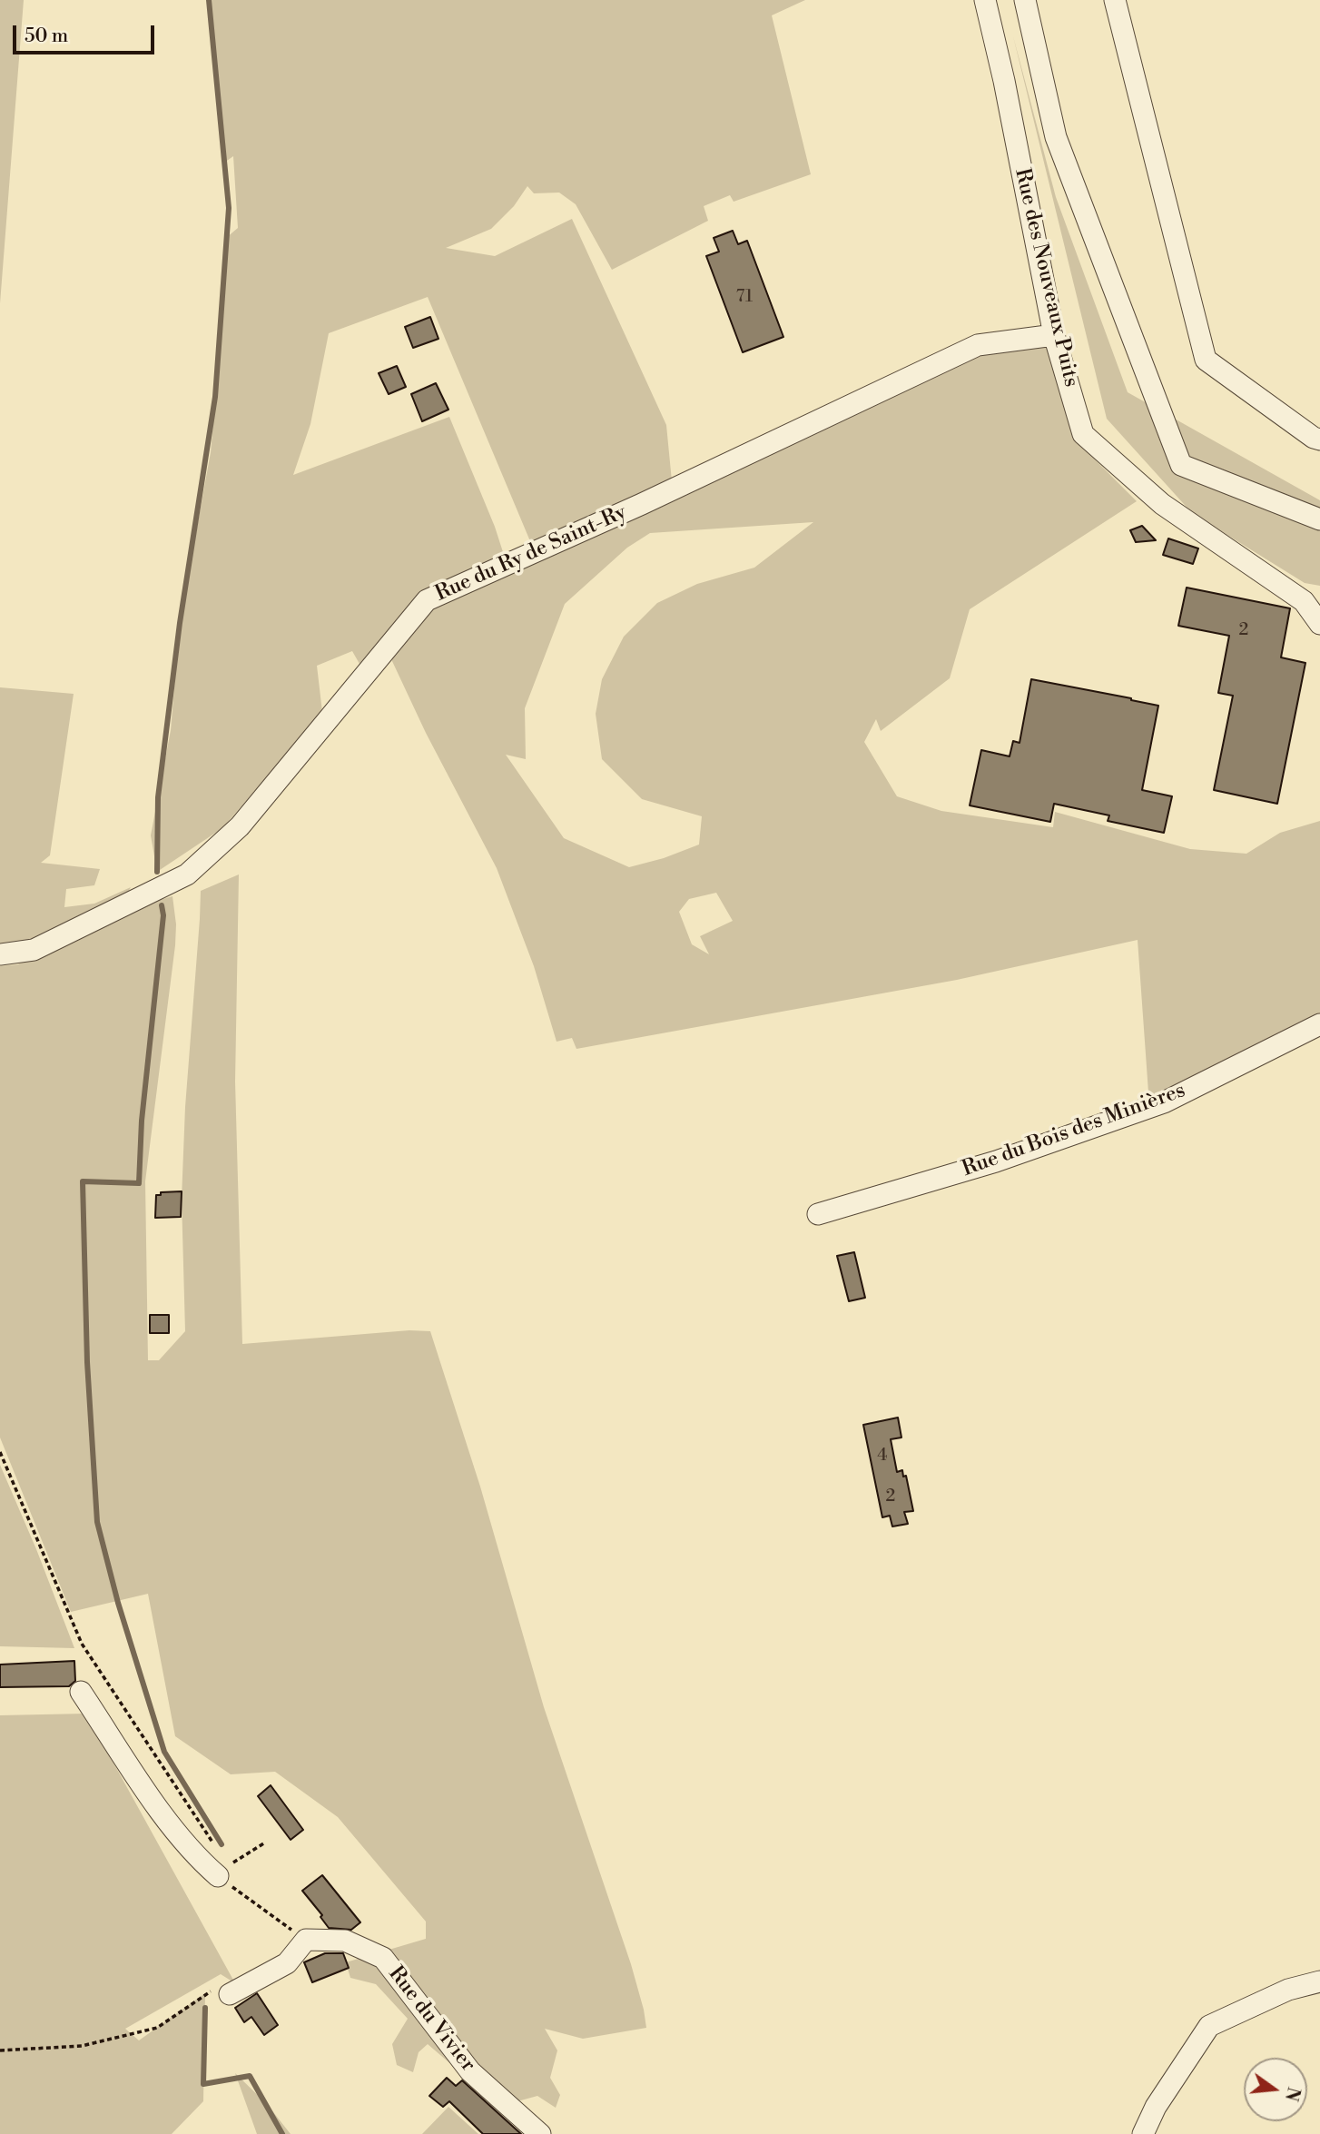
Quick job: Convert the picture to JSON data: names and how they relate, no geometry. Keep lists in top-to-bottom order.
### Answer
{
  "streets": {
    "street": [
      "Rue des Nouveaux Puits",
      "Rue du Ry de Saint-Ry",
      "Rue du Bois des Minières",
      "Rue du Vivier"
    ]
  },
  "crossings": [
    ["Rue des Nouveaux Puits", "Rue du Ry de Saint-Ry"]
  ],
  "house_numbers": [
    "71",
    "2",
    "4",
    "2"
  ],
  "scale_bar": "50 m",
  "north": "right"
}
